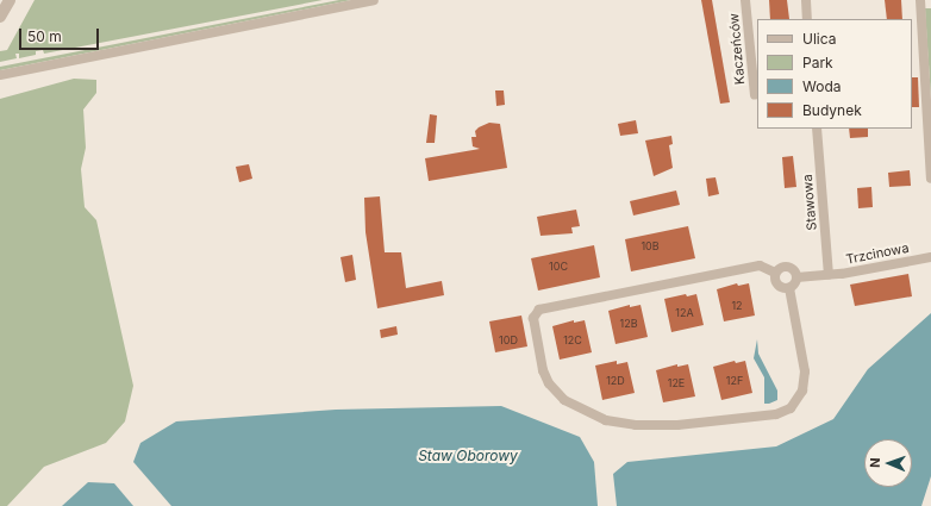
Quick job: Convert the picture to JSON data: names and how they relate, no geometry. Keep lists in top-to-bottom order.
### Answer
{
  "streets": {
    "street": ["Kaczeńców", "Stawowa", "Trzcinowa"]
  },
  "crossings": [
    ["Stawowa", "Trzcinowa"]
  ],
  "water": ["Staw Oborowy"],
  "house_numbers": [
    "10B",
    "10C",
    "12",
    "12A",
    "12B",
    "10D",
    "12C",
    "12D",
    "12F",
    "12E"
  ],
  "legend": [
    "Ulica",
    "Park",
    "Woda",
    "Budynek"
  ],
  "scale_bar": "50 m",
  "north": "left"
}
